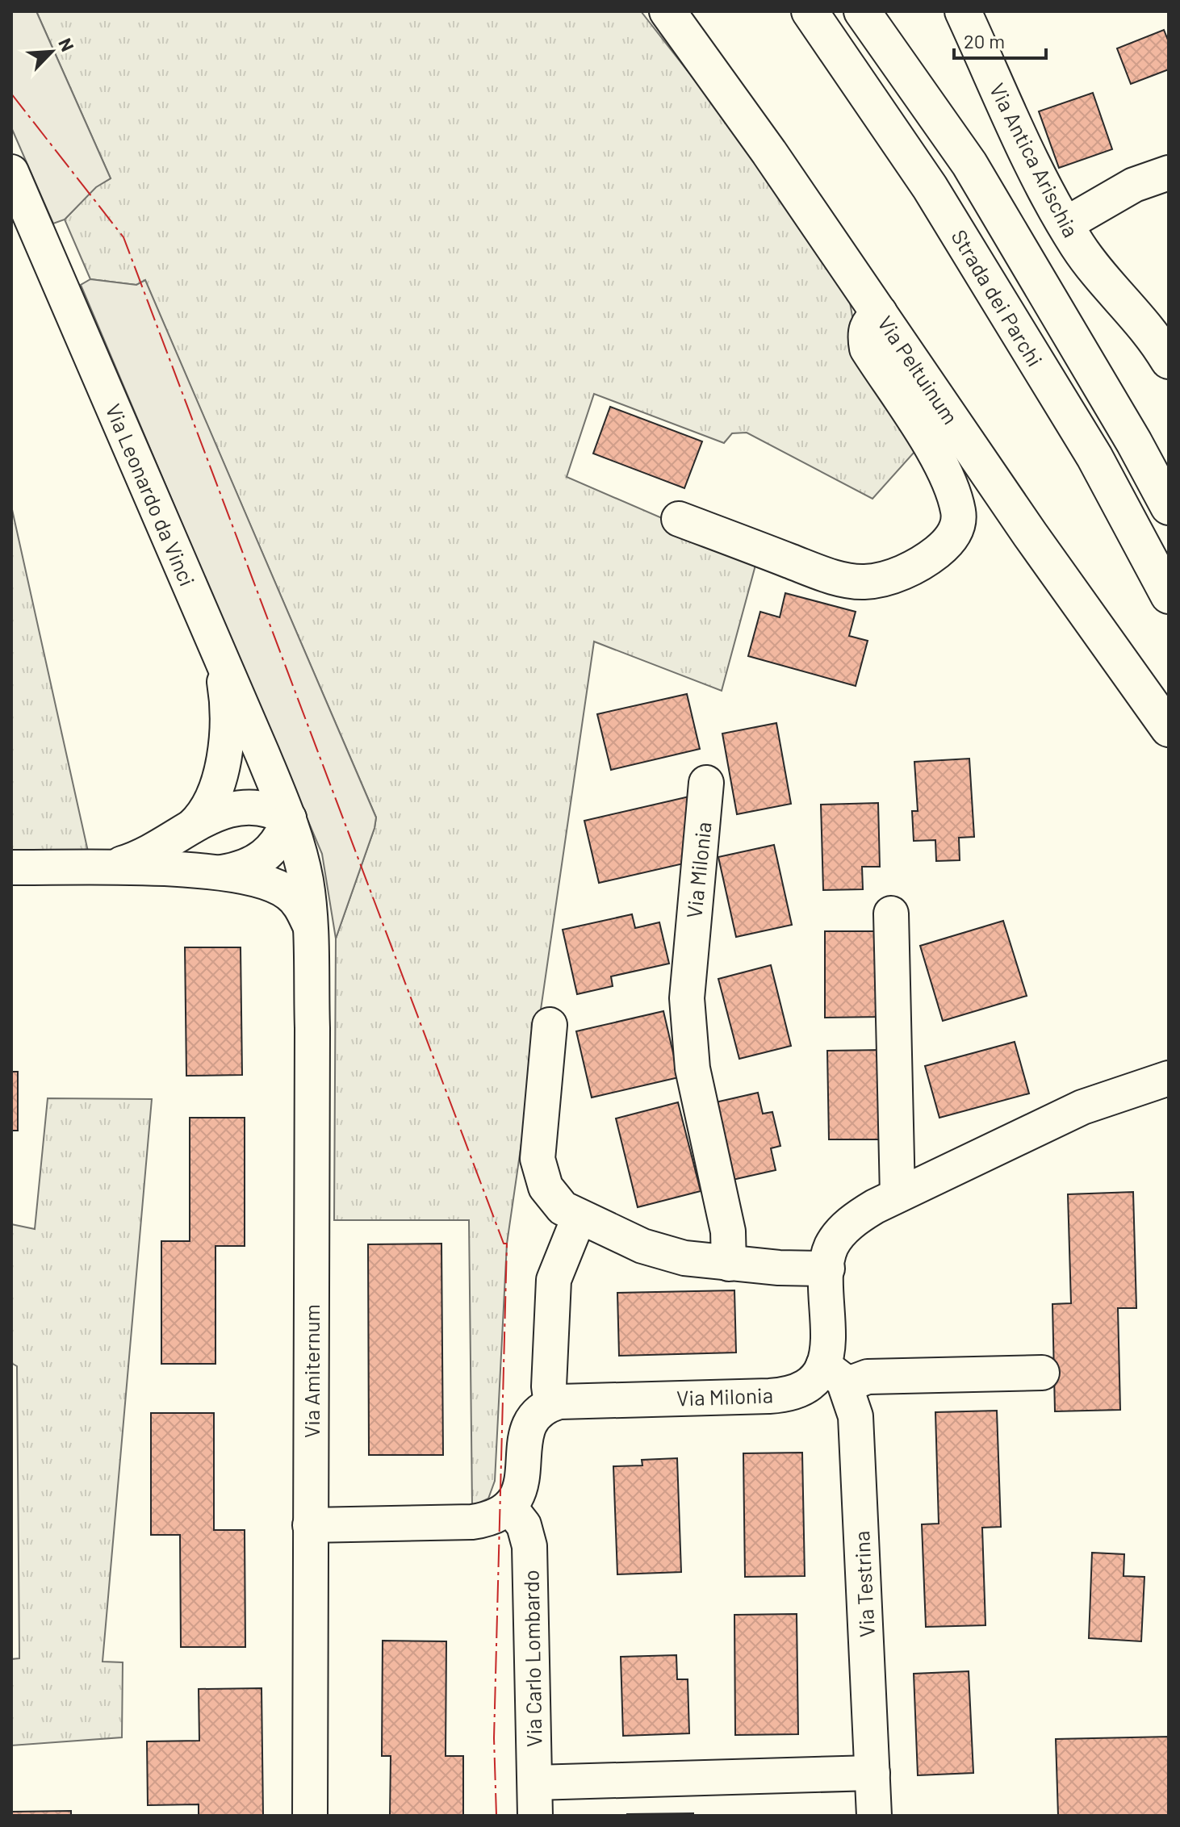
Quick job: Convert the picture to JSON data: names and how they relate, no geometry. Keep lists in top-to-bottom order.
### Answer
{
  "streets": {
    "main road": ["Via Antica Arischia", "Strada dei Parchi", "Via Peltuinum"],
    "street": [
      "Via Leonardo da Vinci",
      "Via Milonia",
      "Via Amiternum",
      "Via Testrina",
      "Via Carlo Lombardo"
    ]
  },
  "crossings": [
    ["Via Leonardo da Vinci", "Via Amiternum"],
    ["Via Milonia", "Via Testrina"]
  ],
  "scale_bar": "20 m",
  "north": "top right"
}
